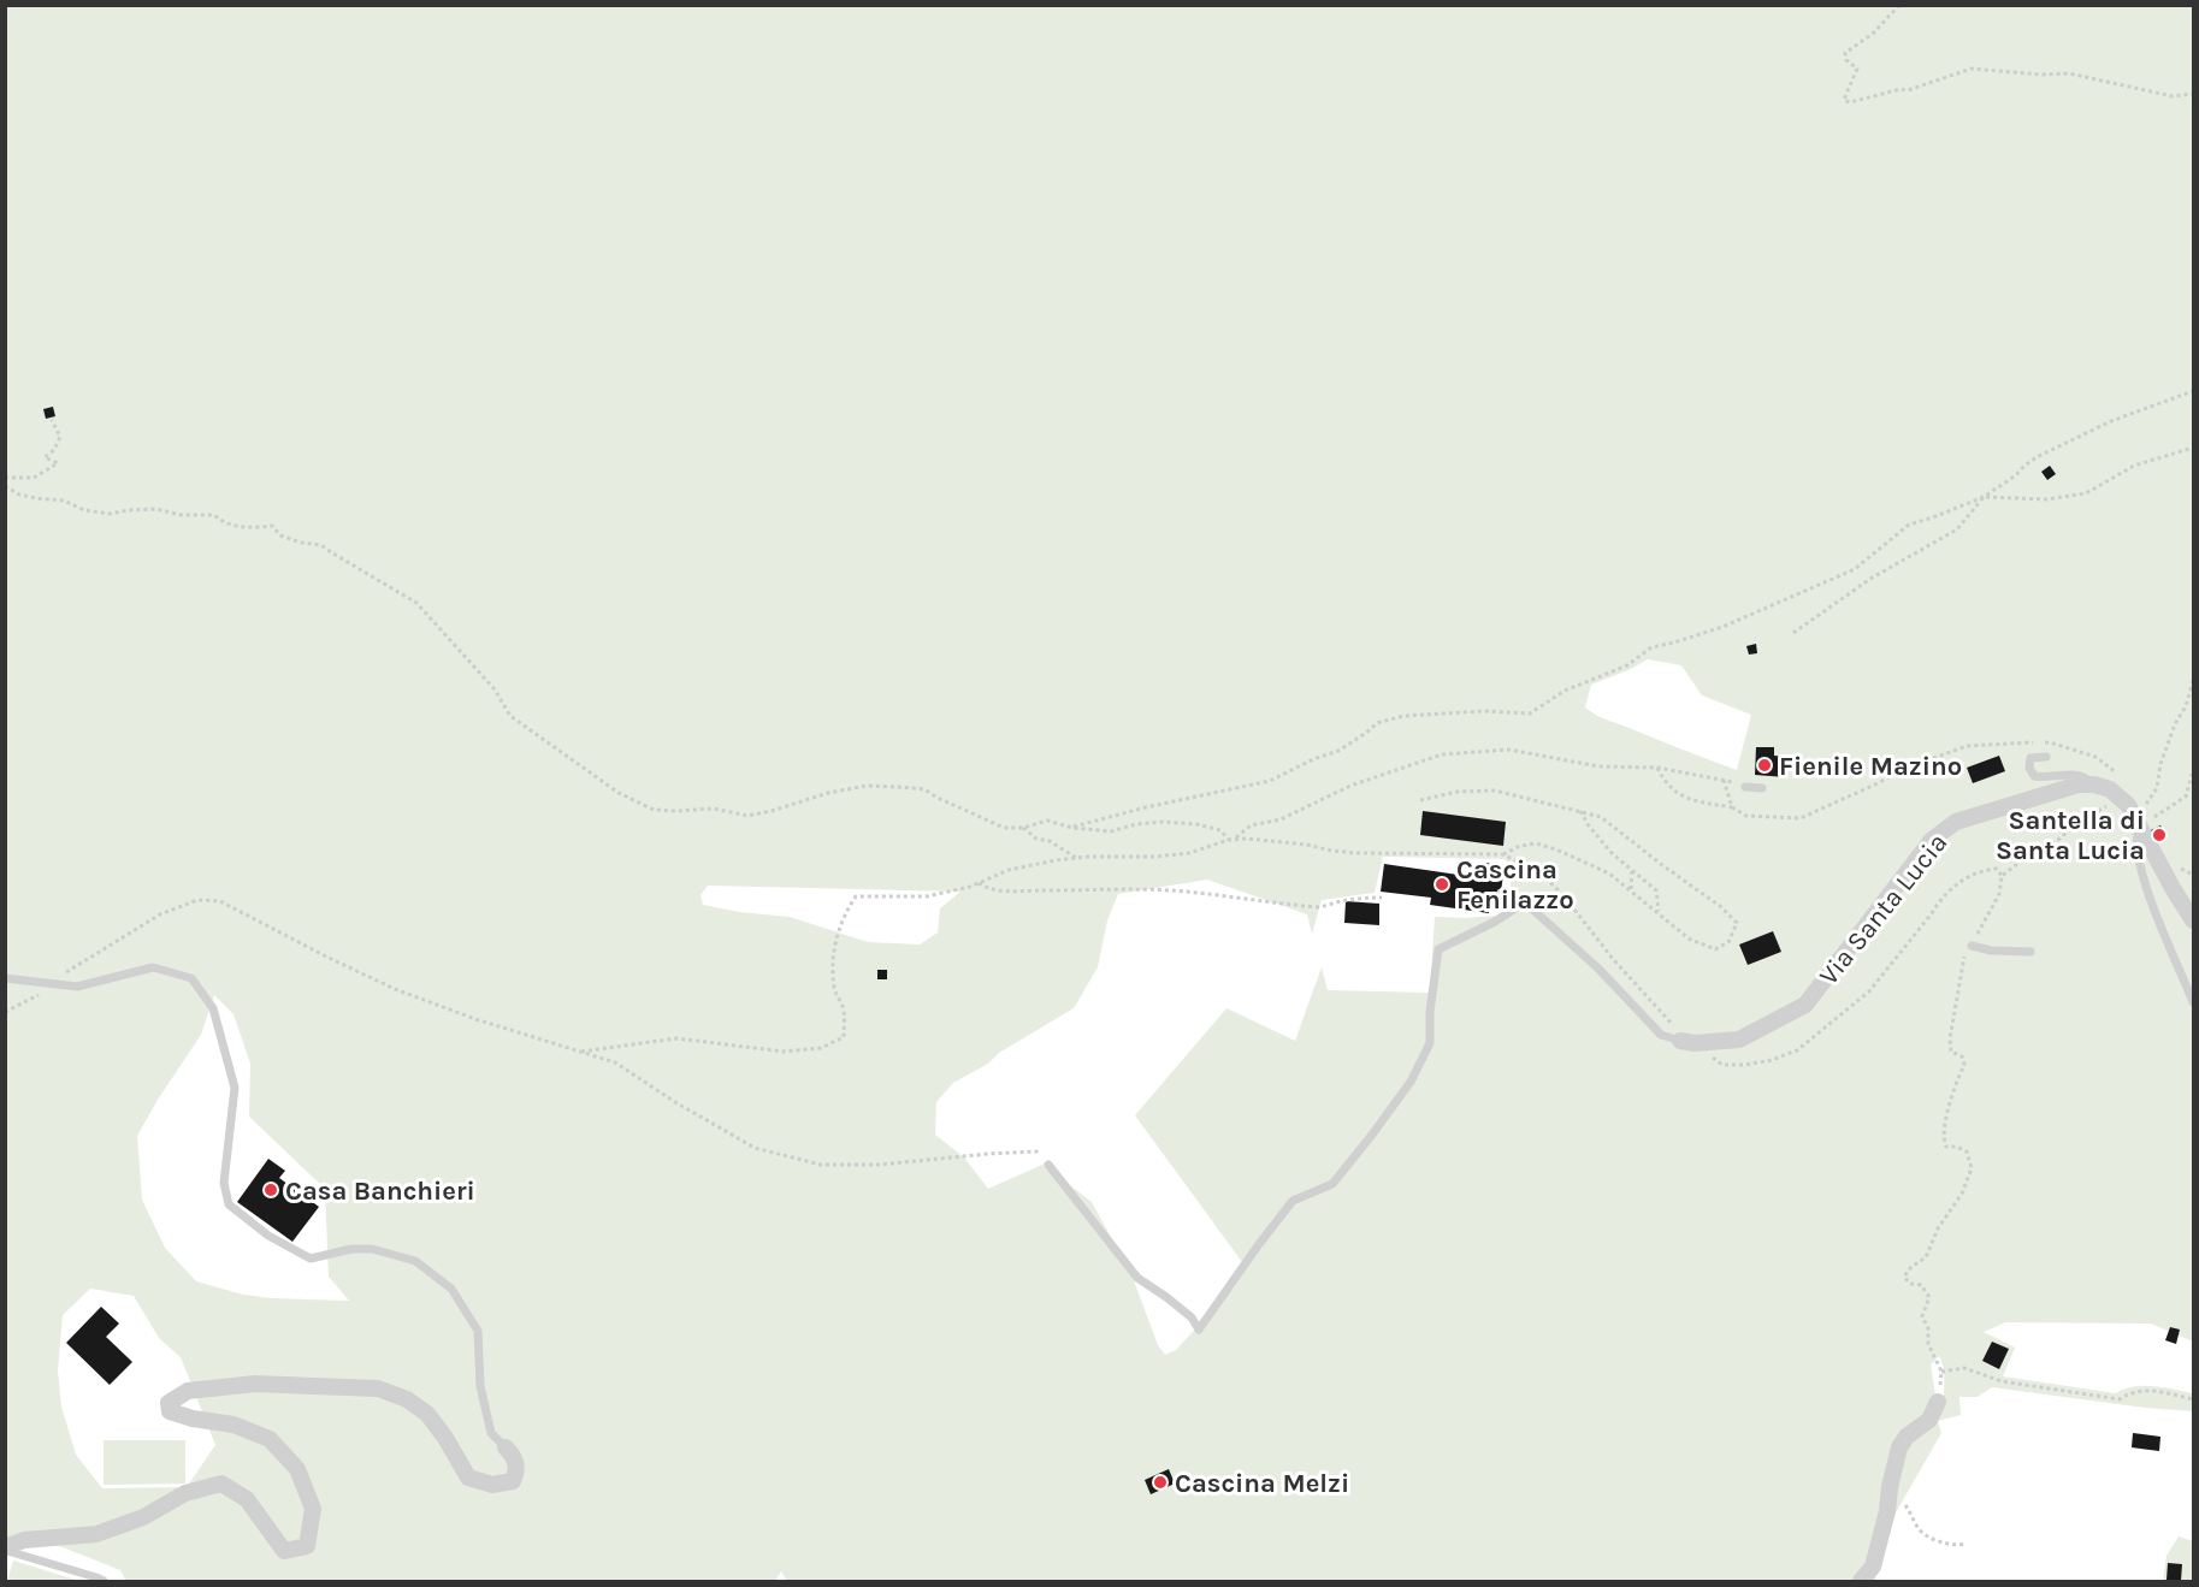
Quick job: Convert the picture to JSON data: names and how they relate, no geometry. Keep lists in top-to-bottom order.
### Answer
{
  "streets": {
    "street": ["Via Santa Lucia"]
  },
  "places": [
    "Fienile Mazino",
    "Santella di Santa Lucia",
    "Cascina Fenilazzo",
    "Casa Banchieri",
    "Cascina Melzi"
  ]
}
